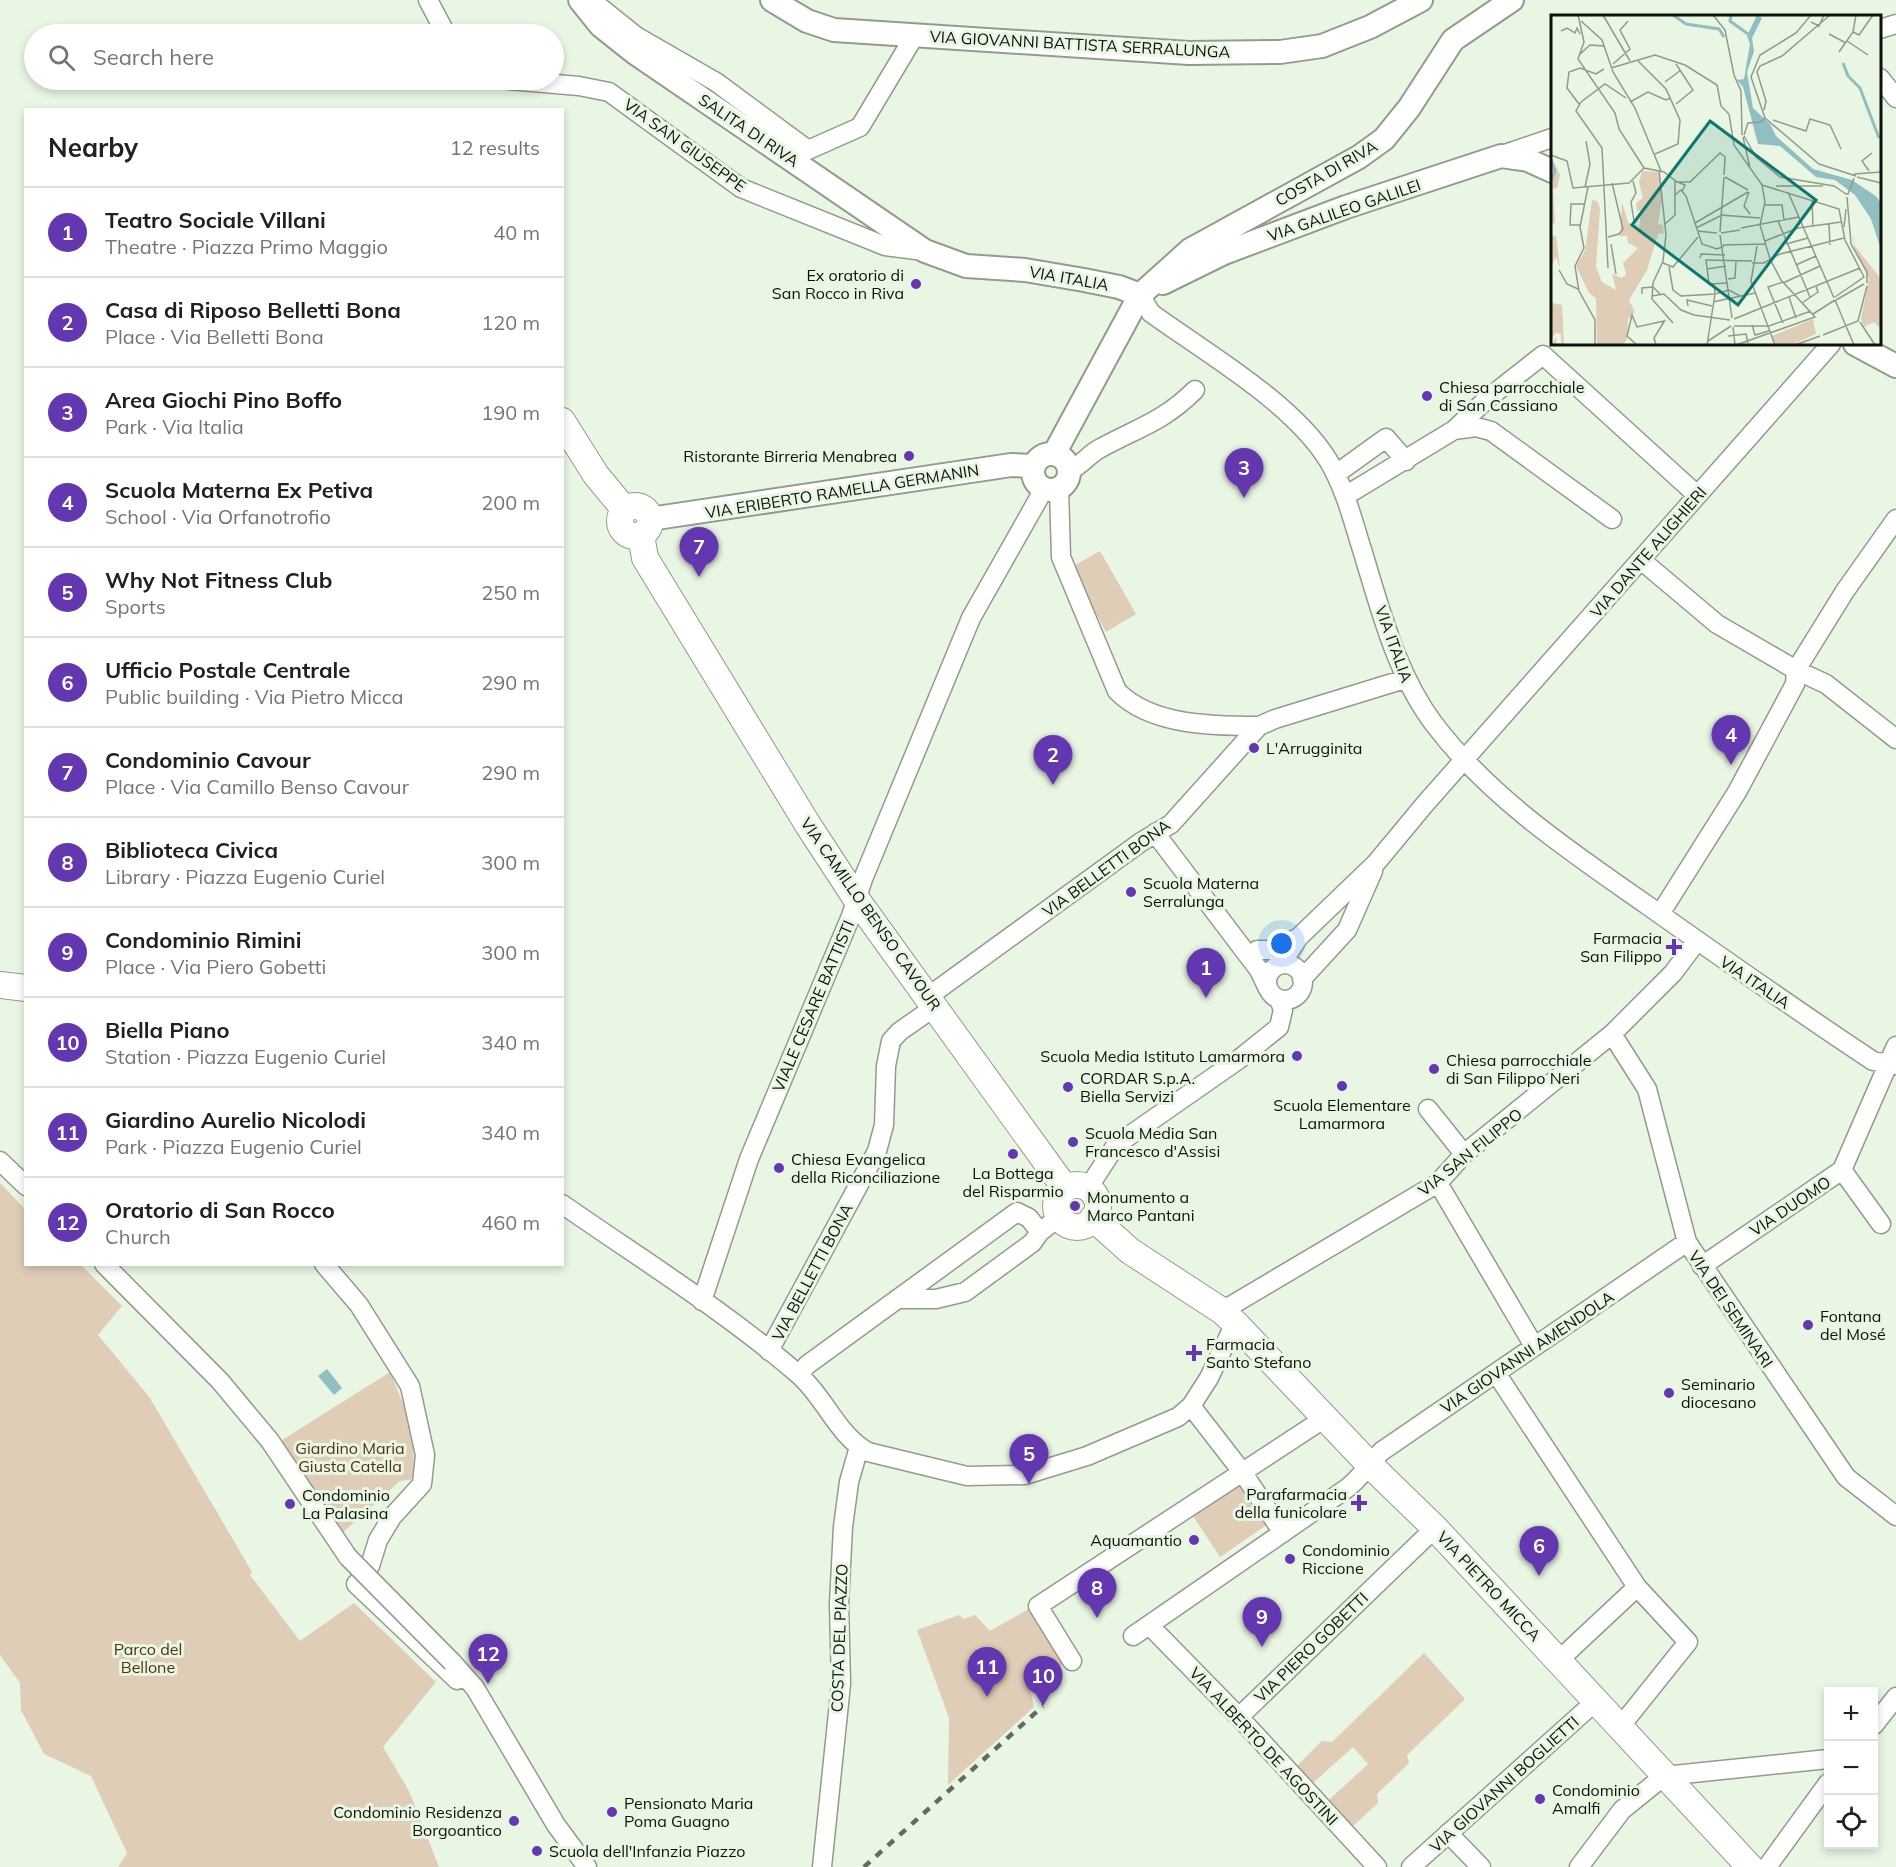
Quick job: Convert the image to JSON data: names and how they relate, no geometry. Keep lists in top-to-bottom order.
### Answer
{
  "streets": {
    "main road": ["VIA CAMILLO BENSO CAVOUR", "VIA PIETRO MICCA"],
    "street": [
      "VIA GIOVANNI BATTISTA SERRALUNGA",
      "SALITA DI RIVA",
      "VIA SAN GIUSEPPE",
      "COSTA DI RIVA",
      "VIA GALILEO GALILEI",
      "VIA ITALIA",
      "VIA ERIBERTO RAMELLA GERMANIN",
      "VIA DANTE ALIGHIERI",
      "VIA BELLETTI BONA",
      "VIALE CESARE BATTISTI",
      "VIA SAN FILIPPO",
      "VIA DUOMO",
      "VIA DEI SEMINARI",
      "VIA GIOVANNI AMENDOLA",
      "COSTA DEL PIAZZO",
      "VIA PIERO GOBETTI",
      "VIA ALBERTO DE AGOSTINI",
      "VIA GIOVANNI BOGLIETTI"
    ]
  },
  "crossings": [
    ["VIA GIOVANNI BATTISTA SERRALUNGA", "SALITA DI RIVA"],
    ["SALITA DI RIVA", "VIA SAN GIUSEPPE"],
    ["SALITA DI RIVA", "VIA ITALIA"],
    ["VIA SAN GIUSEPPE", "VIA ITALIA"],
    ["COSTA DI RIVA", "VIA GALILEO GALILEI"],
    ["COSTA DI RIVA", "VIA ITALIA"],
    ["COSTA DI RIVA", "VIA ERIBERTO RAMELLA GERMANIN"],
    ["COSTA DI RIVA", "VIALE CESARE BATTISTI"],
    ["VIA GALILEO GALILEI", "VIA ITALIA"],
    ["VIA ITALIA", "VIA DANTE ALIGHIERI"],
    ["VIA ITALIA", "VIA BELLETTI BONA"],
    ["VIA ITALIA", "VIA SAN FILIPPO"],
    ["VIA ITALIA", "VIA DUOMO"],
    ["VIA ERIBERTO RAMELLA GERMANIN", "VIA CAMILLO BENSO CAVOUR"],
    ["VIA ERIBERTO RAMELLA GERMANIN", "VIALE CESARE BATTISTI"],
    ["VIA BELLETTI BONA", "VIA CAMILLO BENSO CAVOUR"],
    ["VIA CAMILLO BENSO CAVOUR", "VIALE CESARE BATTISTI"],
    ["VIA SAN FILIPPO", "VIA DEI SEMINARI"],
    ["VIA SAN FILIPPO", "VIA PIETRO MICCA"],
    ["VIA DUOMO", "VIA DEI SEMINARI"],
    ["VIA DEI SEMINARI", "VIA GIOVANNI AMENDOLA"],
    ["VIA GIOVANNI AMENDOLA", "VIA PIETRO MICCA"],
    ["VIA GIOVANNI AMENDOLA", "VIA ALBERTO DE AGOSTINI"],
    ["VIA PIETRO MICCA", "VIA PIERO GOBETTI"],
    ["VIA PIETRO MICCA", "VIA GIOVANNI BOGLIETTI"],
    ["VIA PIERO GOBETTI", "VIA ALBERTO DE AGOSTINI"]
  ],
  "parks": ["Giardino Maria Giusta Catella", "Parco del Bellone"],
  "places": {
    "other": [
      "Ex oratorio di San Rocco in Riva",
      "Chiesa parrocchiale di San Cassiano",
      "Ristorante Birreria Menabrea",
      "L'Arrugginita",
      "Scuola Materna Serralunga",
      "Scuola Media Istituto Lamarmora",
      "Chiesa parrocchiale di San Filippo Neri",
      "Scuola Elementare Lamarmora",
      "CORDAR S.p.A. Biella Servizi",
      "Scuola Media San Francesco d'Assisi",
      "La Bottega del Risparmio",
      "Chiesa Evangelica della Riconciliazione",
      "Monumento a Marco Pantani",
      "Fontana del Mosé",
      "Seminario diocesano",
      "Condominio La Palasina",
      "Aquamantio",
      "Condominio Riccione",
      "Condominio Amalfi",
      "Pensionato Maria Poma Guagno",
      "Condominio Residenza Borgoantico",
      "Scuola dell'Infanzia Piazzo"
    ],
    "health": ["Farmacia San Filippo", "Farmacia Santo Stefano", "Parafarmacia della funicolare"]
  },
  "page": {
    "search": "Search here",
    "heading": ["Nearby", "12 results"],
    "list": [
      {
        "mark": "1",
        "name": "Teatro Sociale Villani",
        "note": "Theatre · Piazza Primo Maggio",
        "value": "40 m"
      },
      {
        "mark": "2",
        "name": "Casa di Riposo Belletti Bona",
        "note": "Place · Via Belletti Bona",
        "value": "120 m"
      },
      {
        "mark": "3",
        "name": "Area Giochi Pino Boffo",
        "note": "Park · Via Italia",
        "value": "190 m"
      },
      {
        "mark": "4",
        "name": "Scuola Materna Ex Petiva",
        "note": "School · Via Orfanotrofio",
        "value": "200 m"
      },
      {
        "mark": "5",
        "name": "Why Not Fitness Club",
        "note": "Sports",
        "value": "250 m"
      },
      {
        "mark": "6",
        "name": "Ufficio Postale Centrale",
        "note": "Public building · Via Pietro Micca",
        "value": "290 m"
      },
      {
        "mark": "7",
        "name": "Condominio Cavour",
        "note": "Place · Via Camillo Benso Cavour",
        "value": "290 m"
      },
      {
        "mark": "8",
        "name": "Biblioteca Civica",
        "note": "Library · Piazza Eugenio Curiel",
        "value": "300 m"
      },
      {
        "mark": "9",
        "name": "Condominio Rimini",
        "note": "Place · Via Piero Gobetti",
        "value": "300 m"
      },
      {
        "mark": "10",
        "name": "Biella Piano",
        "note": "Station · Piazza Eugenio Curiel",
        "value": "340 m"
      },
      {
        "mark": "11",
        "name": "Giardino Aurelio Nicolodi",
        "note": "Park · Piazza Eugenio Curiel",
        "value": "340 m"
      },
      {
        "mark": "12",
        "name": "Oratorio di San Rocco",
        "note": "Church",
        "value": "460 m"
      }
    ],
    "pins": [
      "3",
      "7",
      "4",
      "2",
      "1",
      "5",
      "6",
      "8",
      "9",
      "12",
      "11",
      "10"
    ],
    "map_buttons": ["+", "−"]
  }
}
